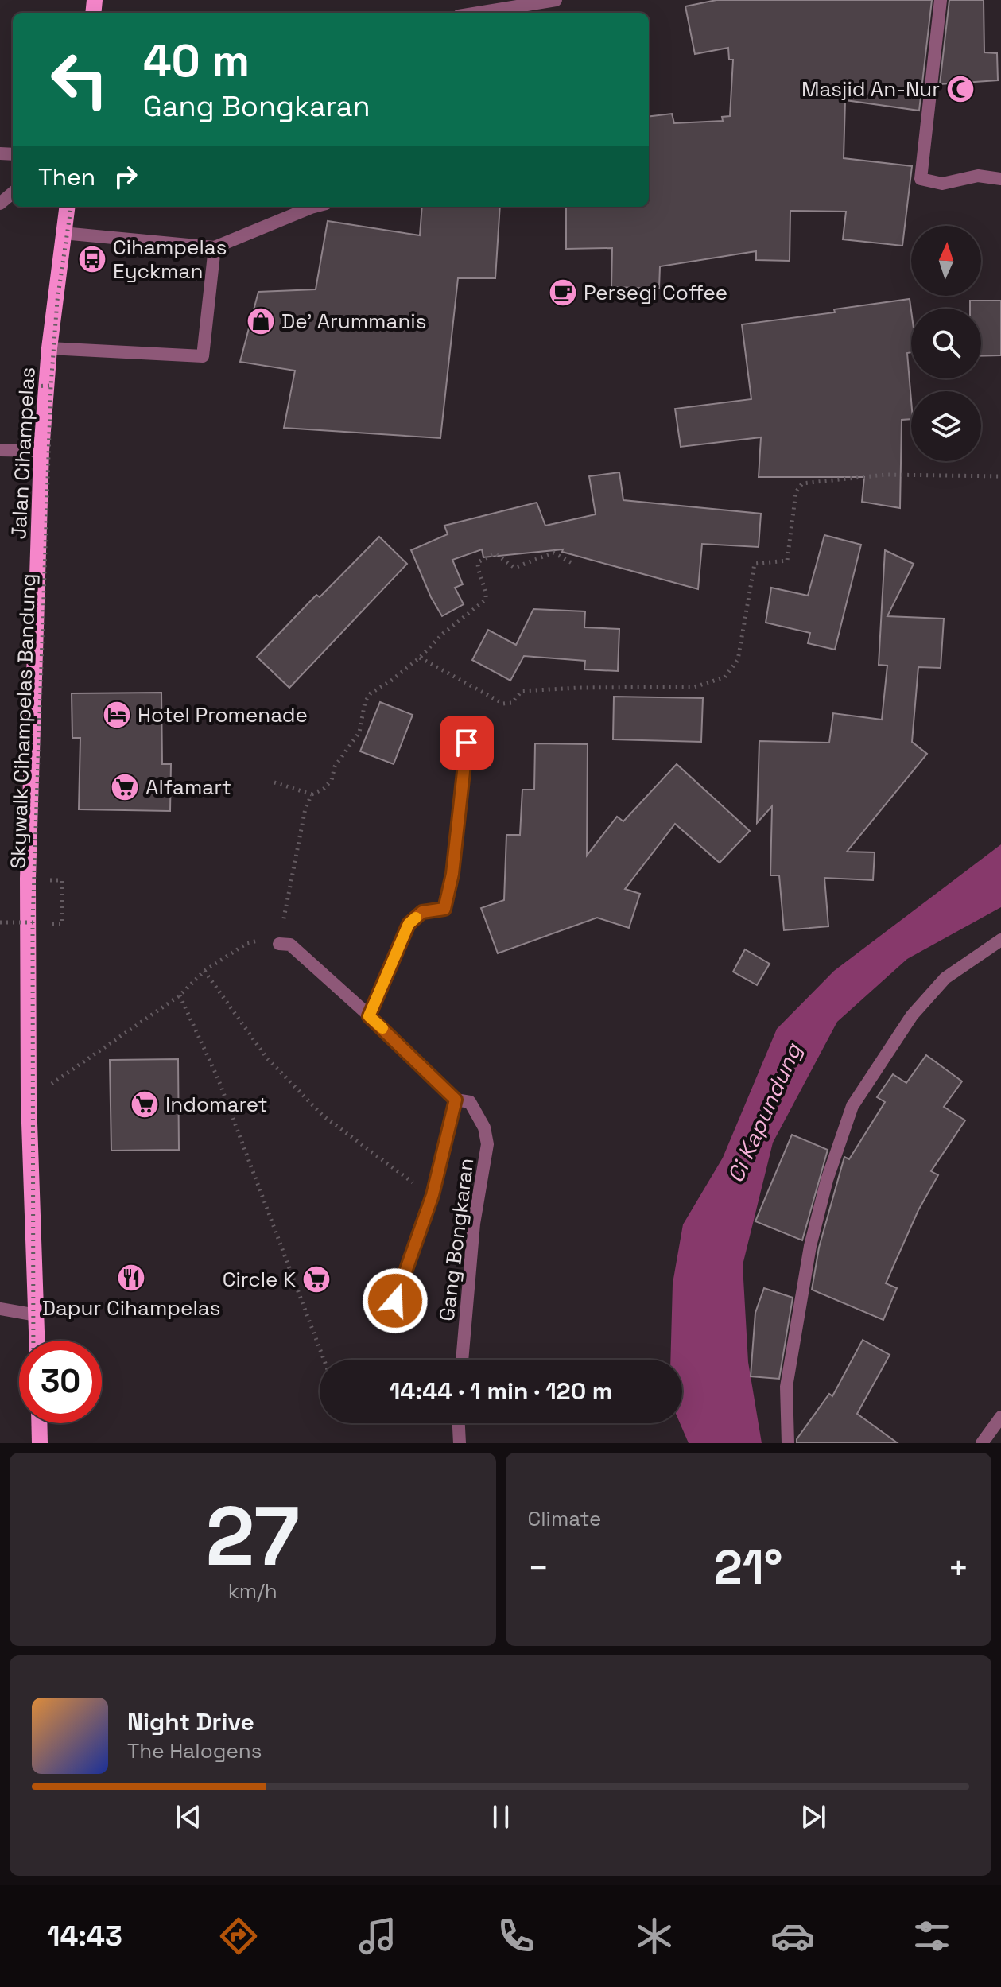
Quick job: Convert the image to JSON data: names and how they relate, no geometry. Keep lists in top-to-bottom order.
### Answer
{
  "streets": {
    "main road": ["Jalan Cihampelas"],
    "street": ["Gang Bongkaran"],
    "path": ["Skywalk Cihampelas Bandung"]
  },
  "water": ["Ci Kapundung"],
  "places": {
    "mosque": ["Masjid An-Nur"],
    "bus stop": ["Cihampelas Eyckman"],
    "cafe": ["Persegi Coffee"],
    "shop": ["De' Arummanis"],
    "hotel": ["Hotel Promenade"],
    "supermarket": ["Alfamart", "Indomaret", "Circle K"],
    "restaurant": ["Dapur Cihampelas"]
  },
  "north": "top",
  "page": {
    "turn": ["40 m", "Gang Bongkaran"],
    "then": "Then",
    "limit": "30",
    "trip": "14:44 · 1 min · 120 m",
    "tile": [
      ["27", "km/h"],
      "Climate"
    ],
    "heat": ["−", "21°", "+"],
    "song": ["Night Drive", "The Halogens"],
    "tabs": "14:43"
  }
}
